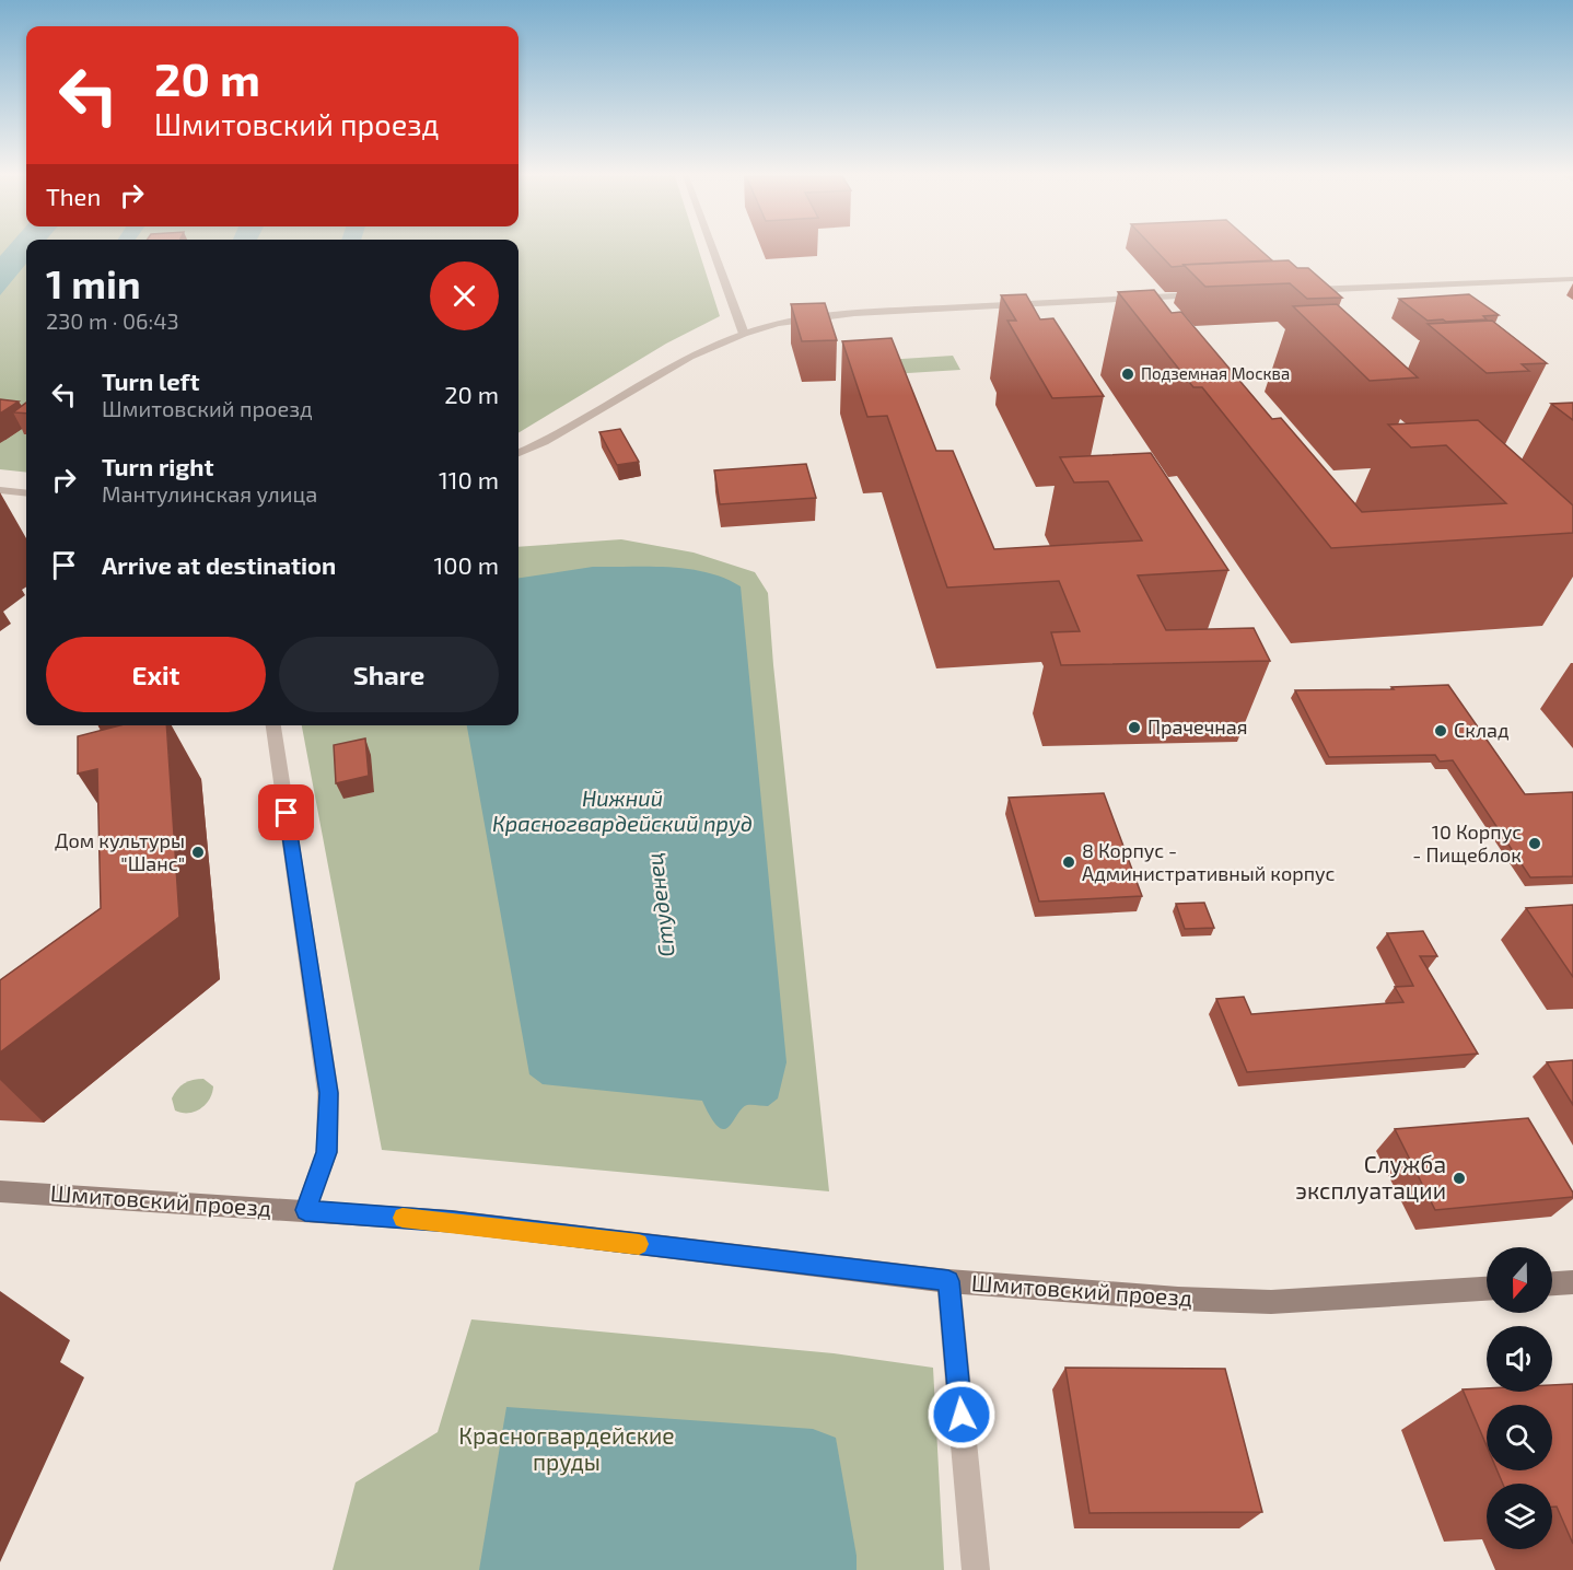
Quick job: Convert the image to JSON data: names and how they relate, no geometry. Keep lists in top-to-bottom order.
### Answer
{
  "streets": {
    "main road": ["Шмитовский проезд"]
  },
  "water": ["Нижний Красногвардейский пруд", "Студенец"],
  "parks": ["Красногвардейские пруды"],
  "places": [
    "Подземная Москва",
    "Прачечная",
    "Склад",
    "10 Корпус - Пищеблок",
    "Дом культуры \"Шанс\"",
    "8 Корпус - Административный корпус",
    "Служба эксплуатации"
  ],
  "north": "bottom",
  "page": {
    "turn": ["20 m", "Шмитовский проезд"],
    "then": "Then",
    "heading": ["1 min", "230 m · 06:43"],
    "list": [
      {
        "name": "Turn left",
        "note": "Шмитовский проезд",
        "value": "20 m"
      },
      {
        "name": "Turn right",
        "note": "Мантулинская улица",
        "value": "110 m"
      },
      {
        "name": "Arrive at destination",
        "value": "100 m"
      }
    ],
    "buttons": ["Exit", "Share"]
  }
}
